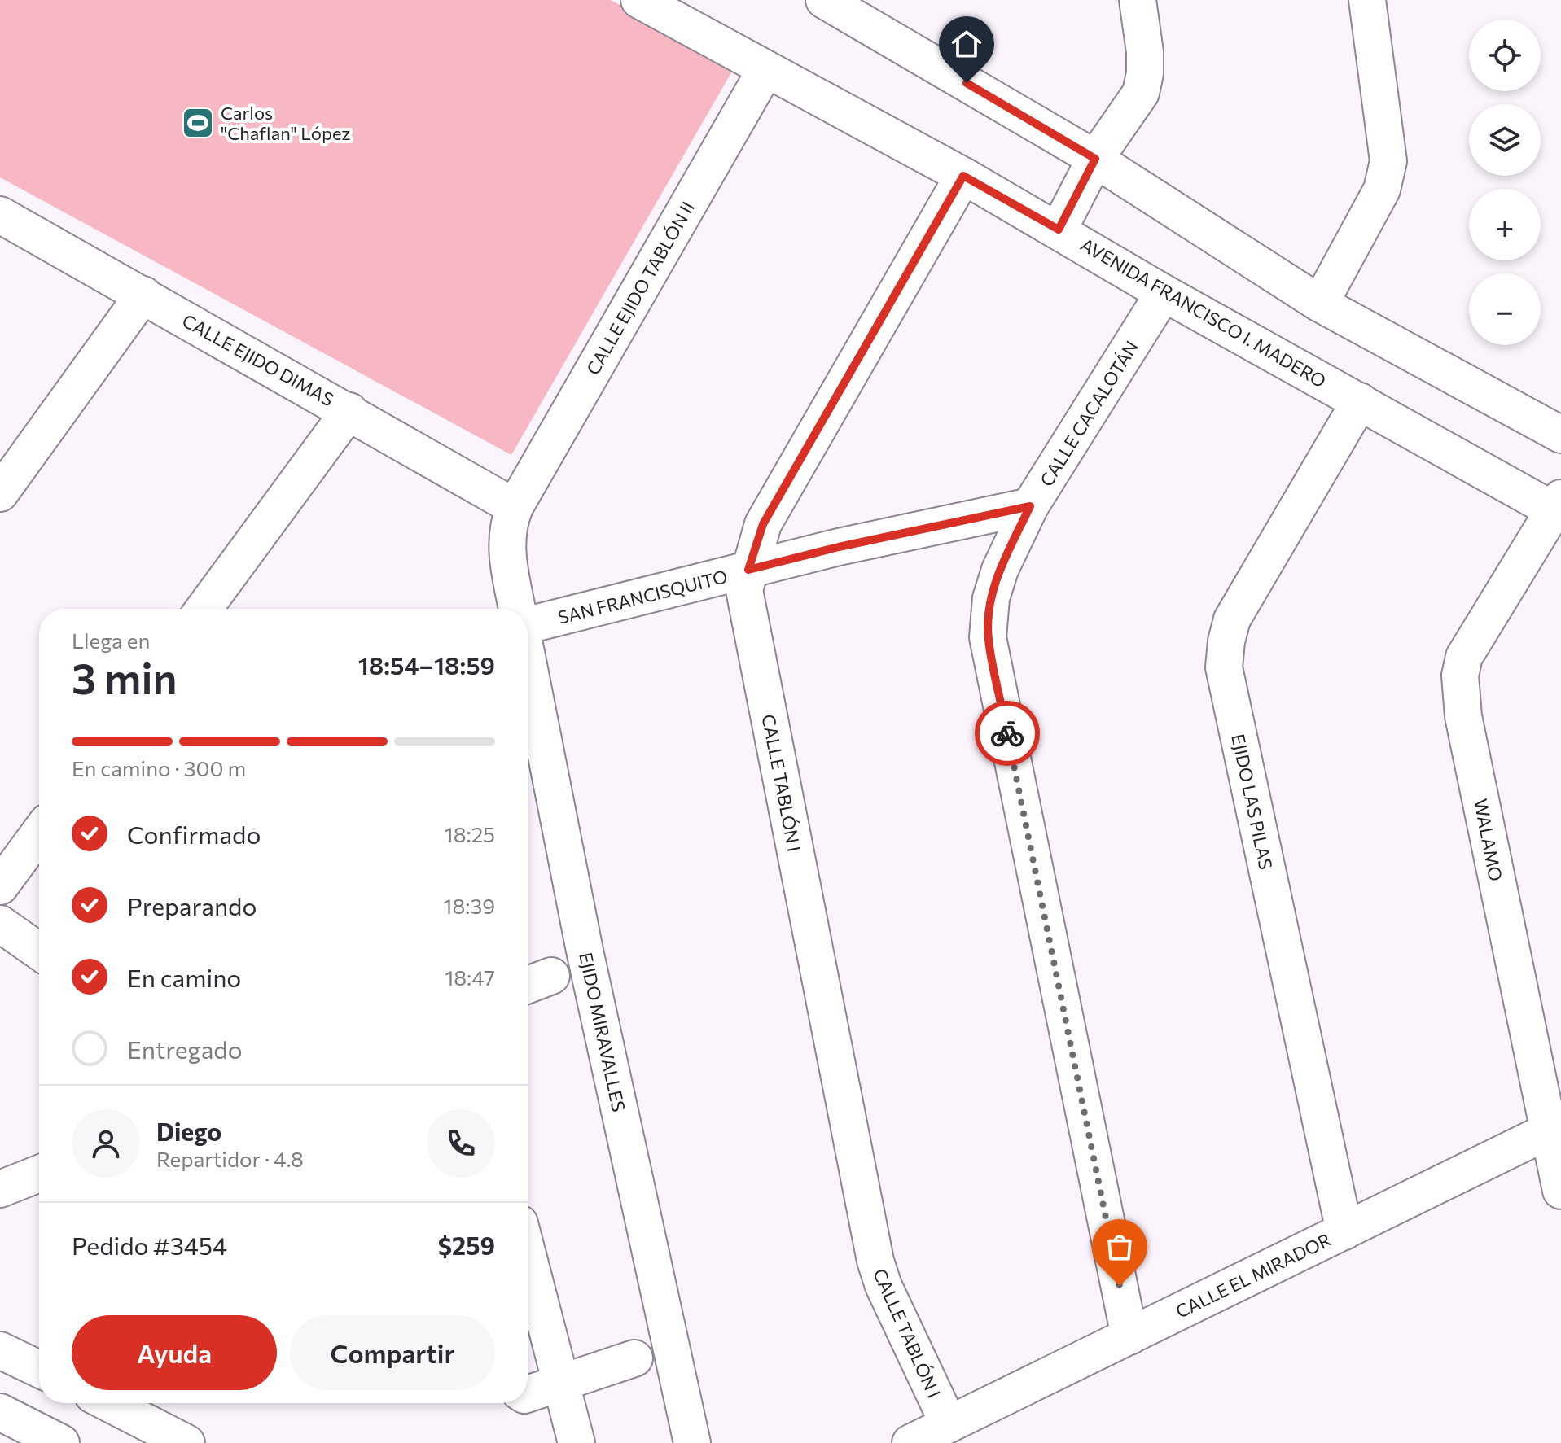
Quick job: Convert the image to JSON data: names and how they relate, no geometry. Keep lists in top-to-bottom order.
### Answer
{
  "streets": {
    "street": [
      "CALLE EJIDO TABLÓN II",
      "AVENIDA FRANCISCO I. MADERO",
      "CALLE EJIDO DIMAS",
      "CALLE CACALOTÁN",
      "SAN FRANCISQUITO",
      "CALLE TABLÓN I",
      "EJIDO LAS PILAS",
      "WALAMO",
      "EJIDO MIRAVALLES",
      "CALLE EL MIRADOR"
    ]
  },
  "crossings": [
    ["CALLE EJIDO TABLÓN II", "AVENIDA FRANCISCO I. MADERO"],
    ["CALLE EJIDO TABLÓN II", "CALLE EJIDO DIMAS"],
    ["CALLE EJIDO TABLÓN II", "EJIDO MIRAVALLES"],
    ["AVENIDA FRANCISCO I. MADERO", "CALLE CACALOTÁN"],
    ["AVENIDA FRANCISCO I. MADERO", "CALLE TABLÓN I"],
    ["AVENIDA FRANCISCO I. MADERO", "EJIDO LAS PILAS"],
    ["AVENIDA FRANCISCO I. MADERO", "WALAMO"],
    ["CALLE EJIDO DIMAS", "EJIDO MIRAVALLES"],
    ["CALLE CACALOTÁN", "SAN FRANCISQUITO"],
    ["CALLE CACALOTÁN", "CALLE EL MIRADOR"],
    ["SAN FRANCISQUITO", "CALLE TABLÓN I"],
    ["CALLE TABLÓN I", "CALLE EL MIRADOR"],
    ["EJIDO LAS PILAS", "CALLE EL MIRADOR"],
    ["WALAMO", "CALLE EL MIRADOR"]
  ],
  "places": {
    "sports": ["Carlos \"Chaflan\" López"]
  },
  "page": {
    "map_buttons": ["+", "−"],
    "heading": ["3 min", "Llega en", "18:54–18:59"],
    "panel": [
      "Diego",
      "Repartidor · 4.8",
      "Pedido #3454",
      "$259"
    ],
    "bar": "En camino · 300 m",
    "list": [
      ["Confirmado", "18:25"],
      ["Preparando", "18:39"],
      ["En camino", "18:47"],
      "Entregado"
    ],
    "buttons": ["Ayuda", "Compartir"]
  }
}
